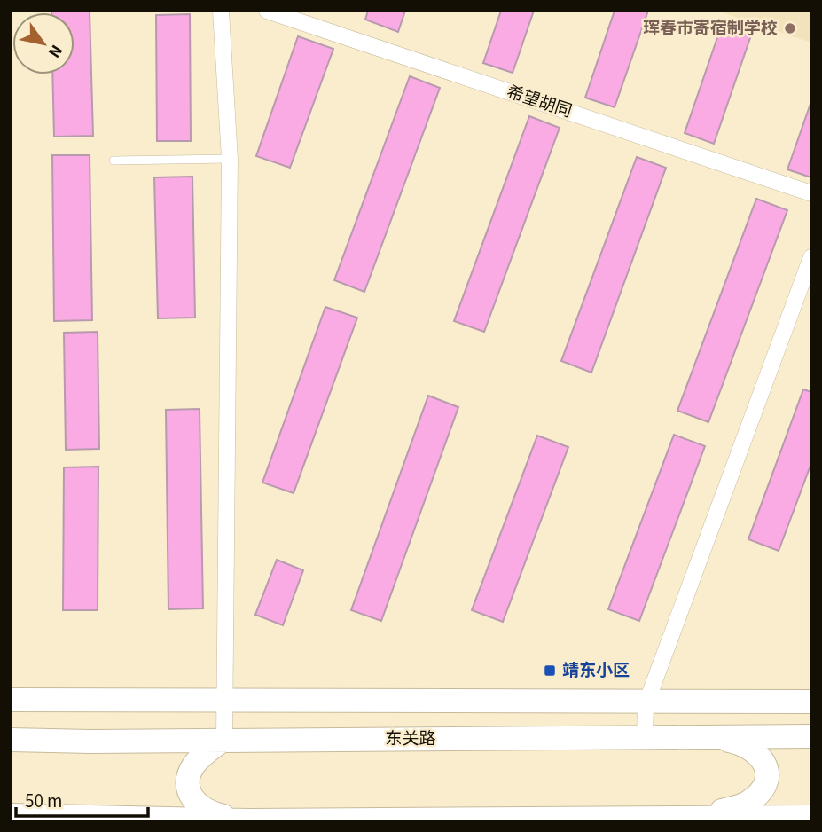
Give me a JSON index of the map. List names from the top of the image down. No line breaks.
{"streets":{"main road":["东关路"],"street":["希望胡同"]},"places":{"other":["珲春市寄宿制学校"],"transit":["靖东小区"]},"scale_bar":"50 m","north":"bottom right"}
